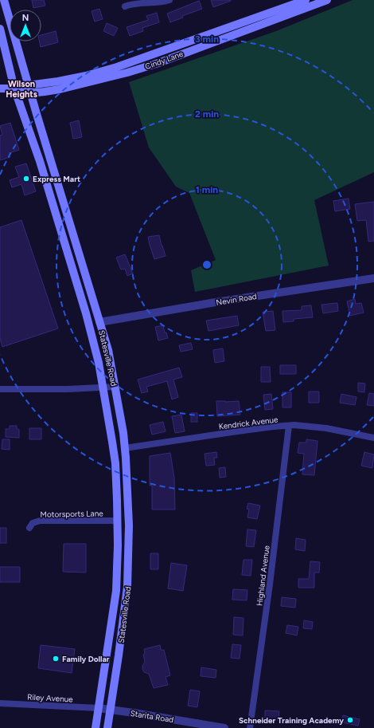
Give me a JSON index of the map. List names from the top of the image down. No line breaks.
{"streets":{"main road":["Cindy Lane","Statesville Road"],"street":["Nevin Road","Kendrick Avenue","Motorsports Lane","Highland Avenue","Riley Avenue","Starita Road"]},"crossings":[["Cindy Lane","Statesville Road"],["Nevin Road","Statesville Road"],["Statesville Road","Kendrick Avenue"],["Statesville Road","Motorsports Lane"],["Statesville Road","Riley Avenue"],["Statesville Road","Starita Road"],["Kendrick Avenue","Highland Avenue"],["Riley Avenue","Starita Road"]],"districts":["Wilson Heights"],"places":["Express Mart","Family Dollar","Schneider Training Academy"],"north":"top","rings":["3 min","2 min","1 min"]}
